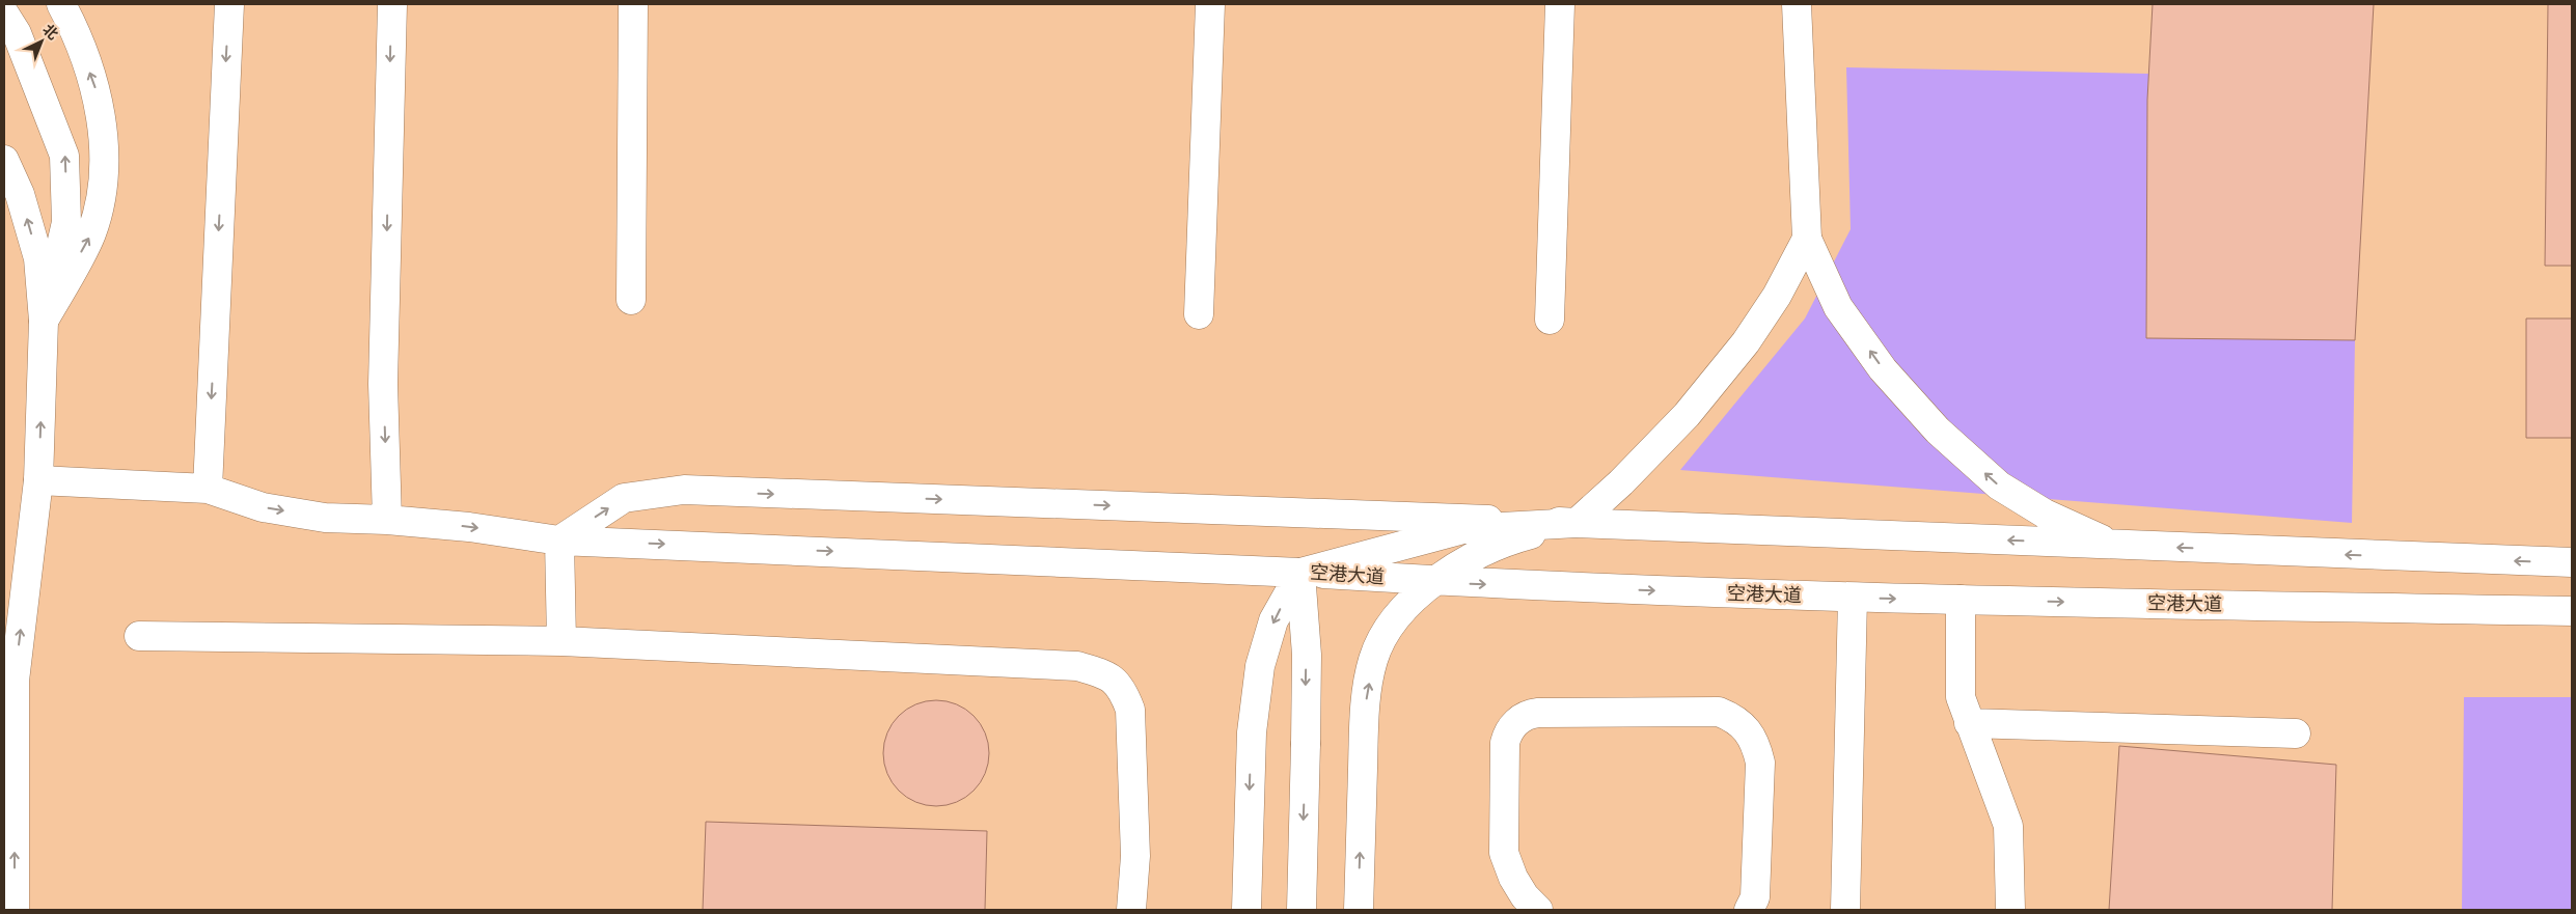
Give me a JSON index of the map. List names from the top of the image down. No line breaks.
{"streets":{"main road":["空港大道"]},"north":"top right"}
